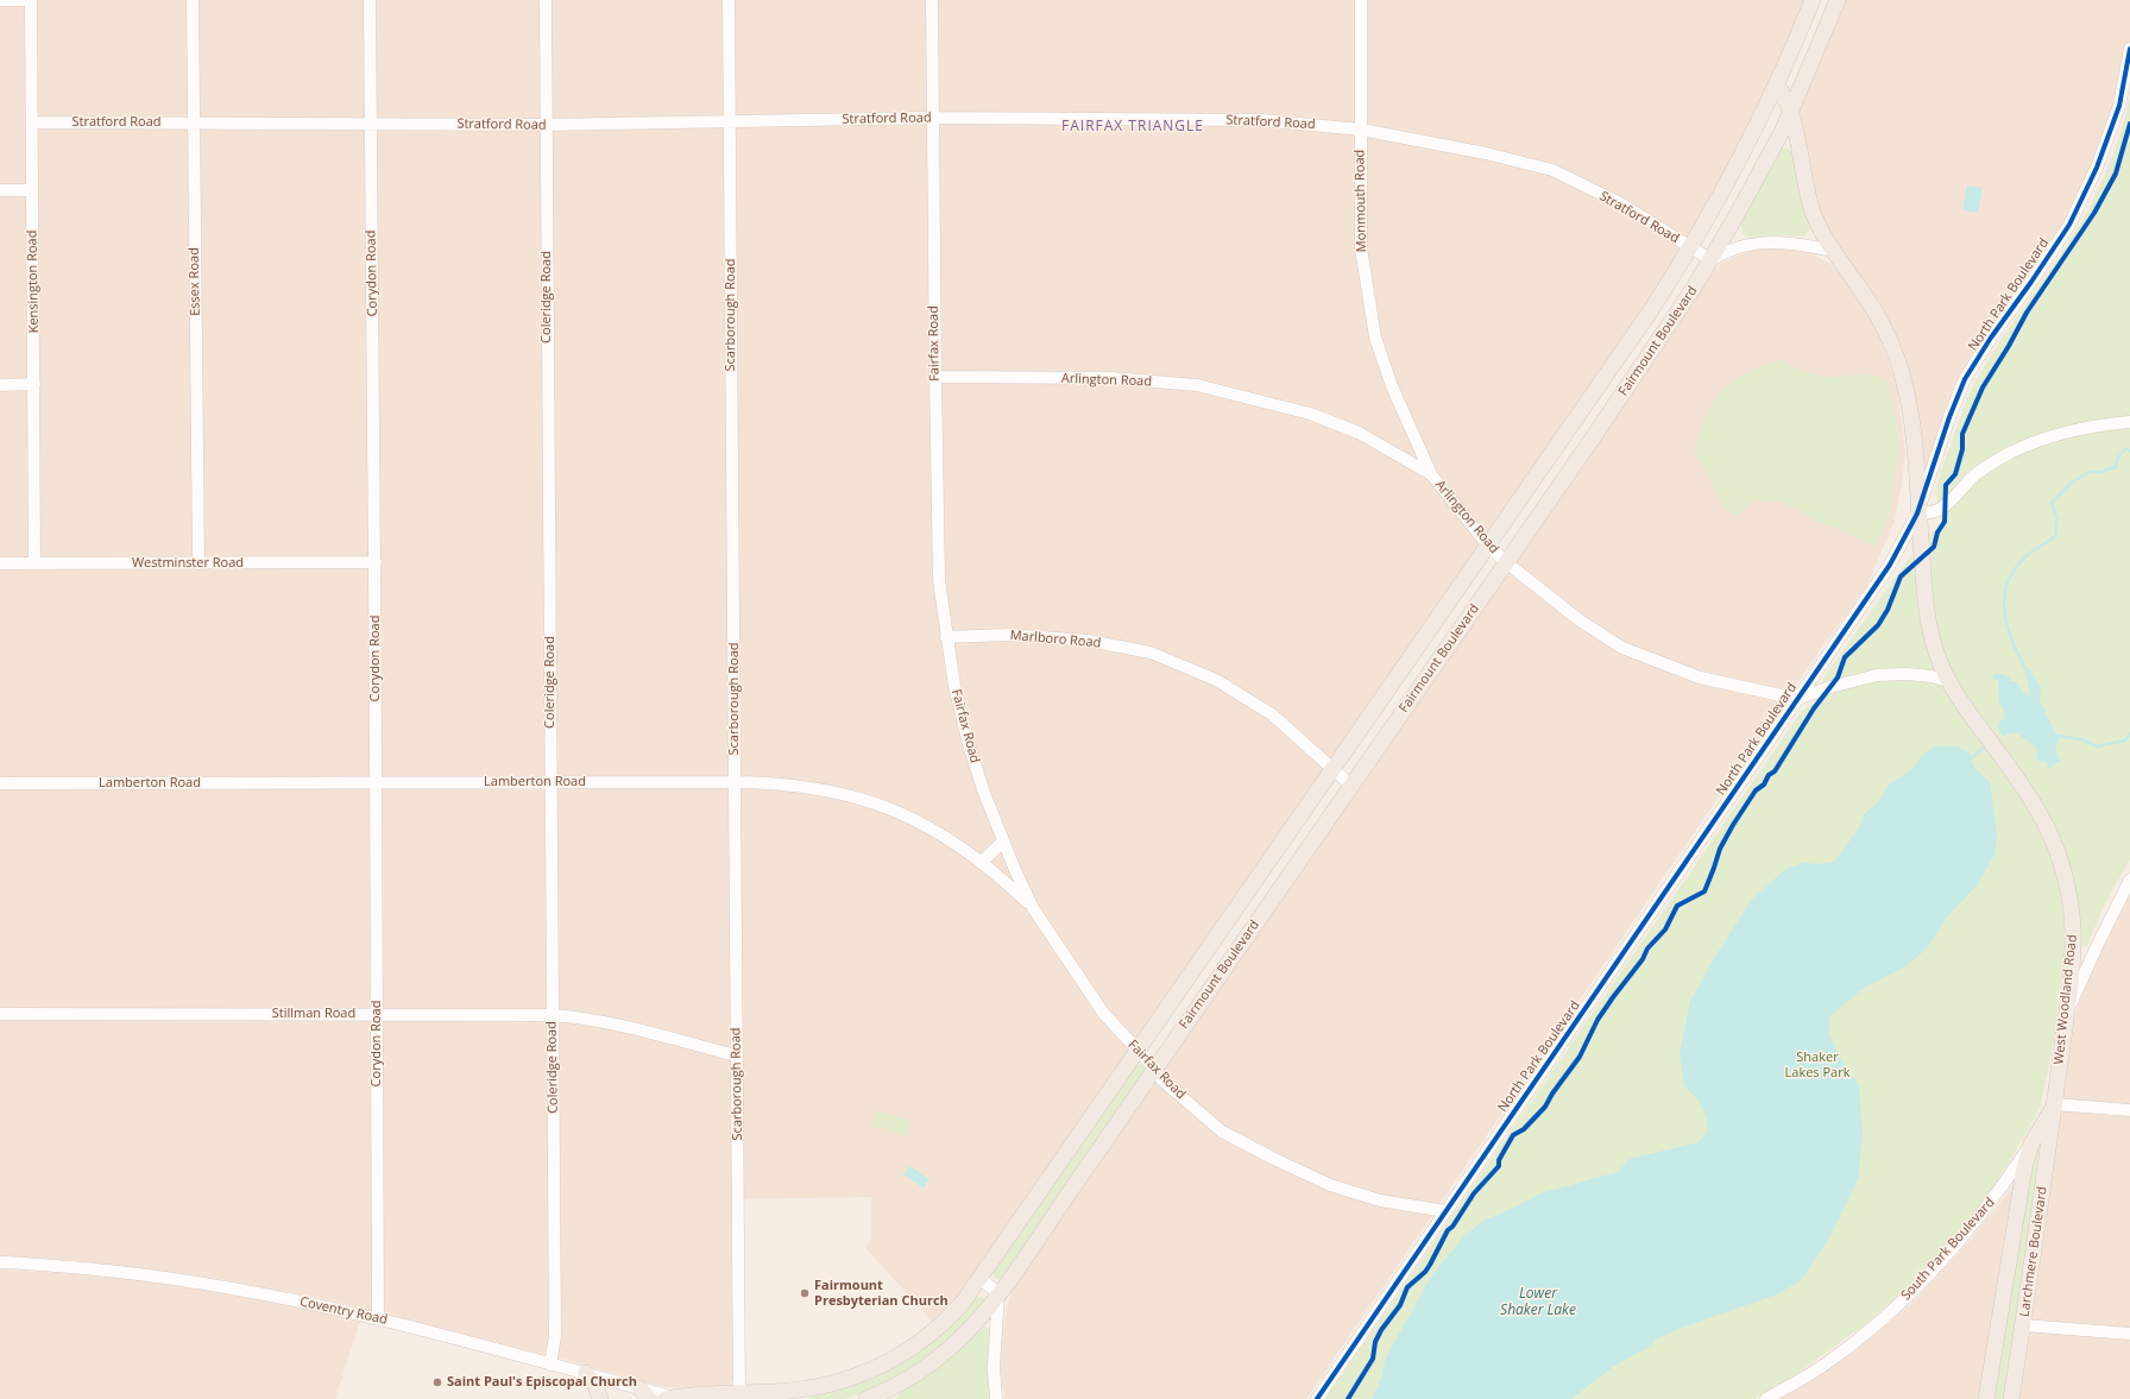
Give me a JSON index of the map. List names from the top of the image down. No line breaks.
{"streets":{"main road":["Fairmount Boulevard","West Woodland Road","South Park Boulevard","Larchmere Boulevard"],"street":["Stratford Road","Monmouth Road","Corydon Road","Kensington Road","Essex Road","North Park Boulevard","Coleridge Road","Scarborough Road","Fairfax Road","Arlington Road","Westminster Road","Marlboro Road","Lamberton Road","Stillman Road","Coventry Road"]},"crossings":[["Stratford Road","Monmouth Road"],["Stratford Road","Corydon Road"],["Stratford Road","Kensington Road"],["Stratford Road","Essex Road"],["Stratford Road","Coleridge Road"],["Stratford Road","Scarborough Road"],["Stratford Road","Fairmount Boulevard"],["Stratford Road","Fairfax Road"],["Monmouth Road","Arlington Road"],["Corydon Road","Westminster Road"],["Corydon Road","Lamberton Road"],["Corydon Road","Stillman Road"],["Corydon Road","Coventry Road"],["Kensington Road","Westminster Road"],["Essex Road","Westminster Road"],["North Park Boulevard","Fairfax Road"],["North Park Boulevard","Arlington Road"],["North Park Boulevard","West Woodland Road"],["Coleridge Road","Lamberton Road"],["Coleridge Road","Stillman Road"],["Coleridge Road","Coventry Road"],["Scarborough Road","Fairmount Boulevard"],["Scarborough Road","Lamberton Road"],["Scarborough Road","Stillman Road"],["Fairmount Boulevard","Fairfax Road"],["Fairmount Boulevard","Arlington Road"],["Fairmount Boulevard","Marlboro Road"],["Fairmount Boulevard","West Woodland Road"],["Fairmount Boulevard","Coventry Road"],["Fairfax Road","Arlington Road"],["Fairfax Road","Marlboro Road"],["Fairfax Road","Lamberton Road"],["West Woodland Road","South Park Boulevard"],["West Woodland Road","Larchmere Boulevard"],["South Park Boulevard","Larchmere Boulevard"]],"districts":["FAIRFAX TRIANGLE"],"water":["Lower Shaker Lake"],"parks":["Shaker Lakes Park"],"places":["Fairmount Presbyterian Church","Saint Paul's Episcopal Church"]}
